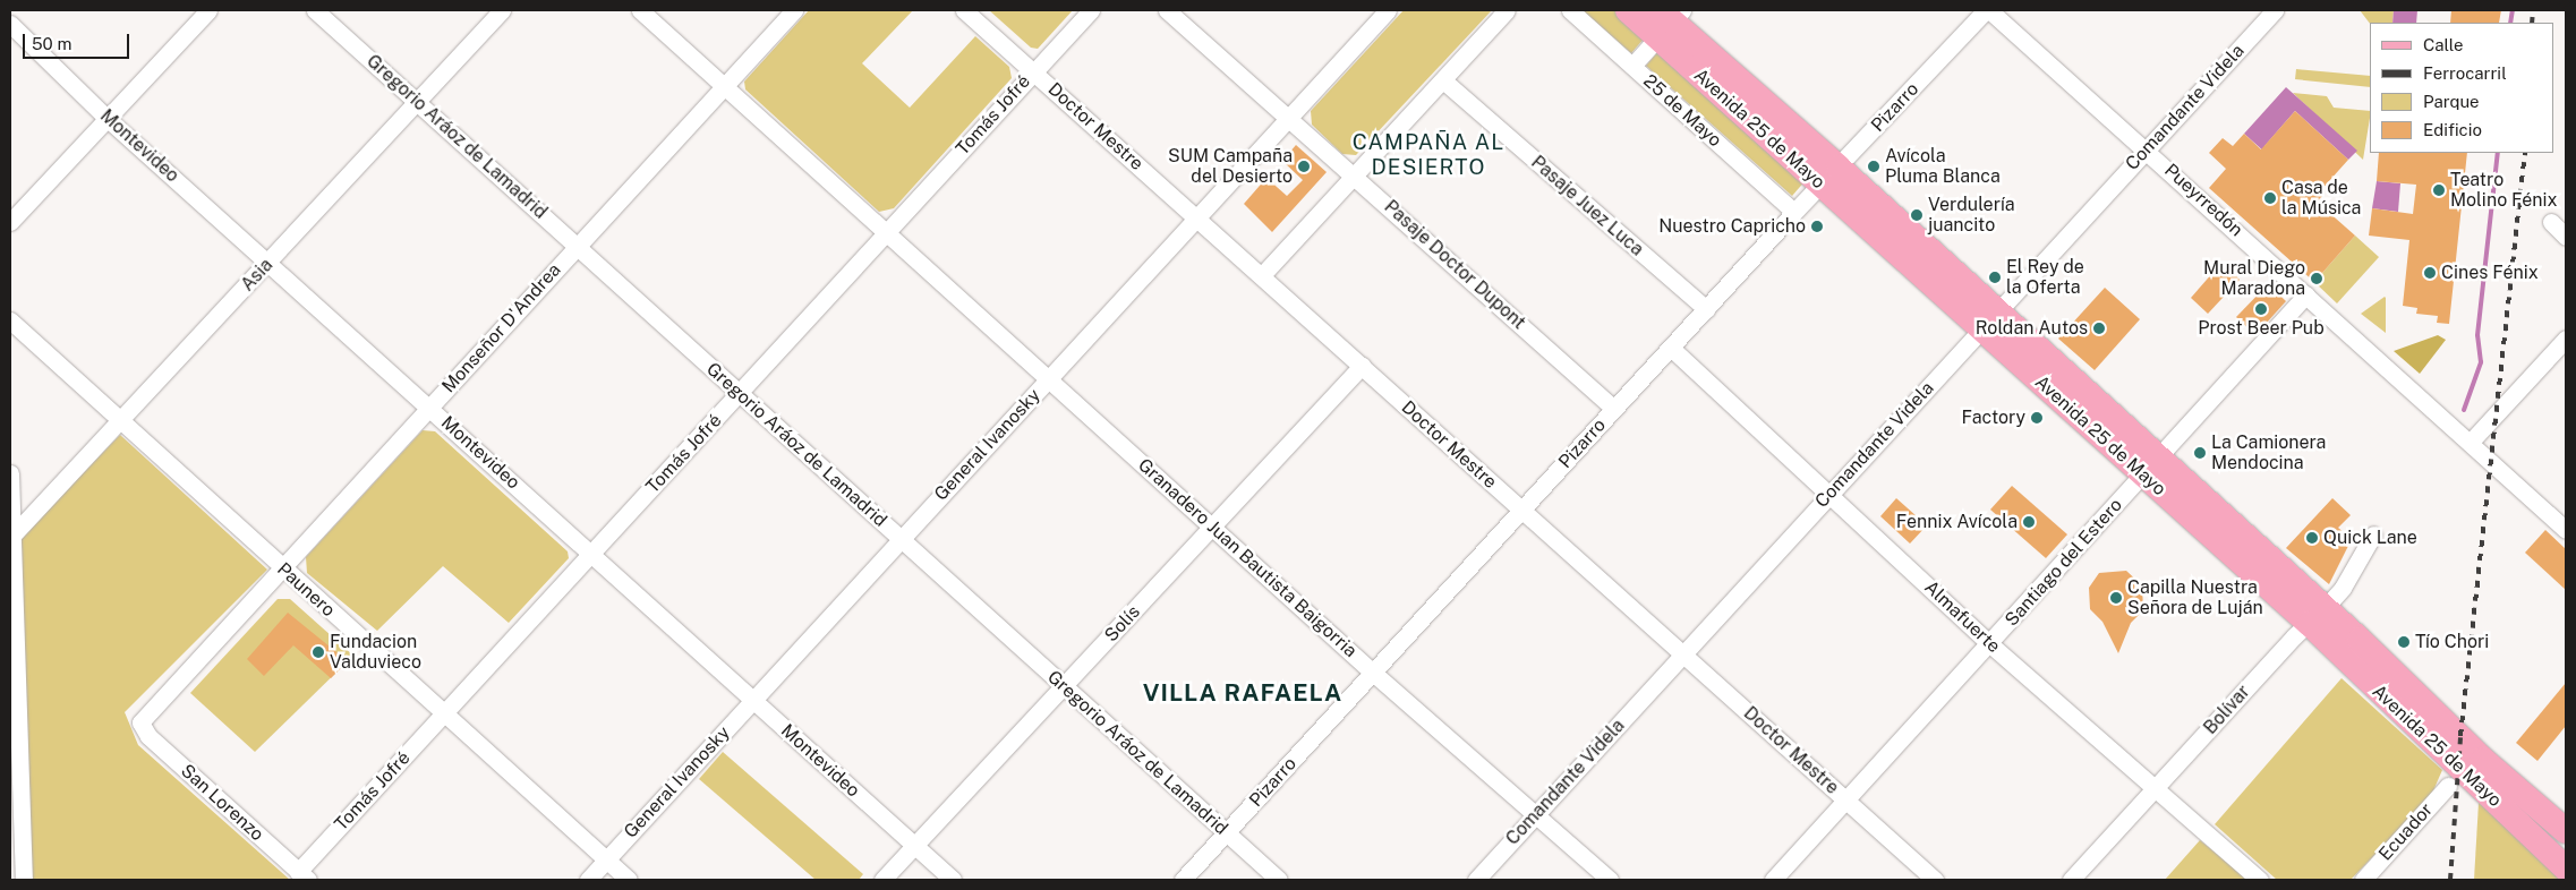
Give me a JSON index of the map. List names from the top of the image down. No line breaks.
{"streets":{"main road":["Avenida 25 de Mayo"],"street":["Pizarro","Comandante Videla","25 de Mayo","Tomás Jofré","Doctor Mestre","Gregorio Aráoz de Lamadrid","Montevideo","Pueyrredón","Pasaje Juez Luca","Pasaje Doctor Dupont","Asia","Monseñor D'Andrea","General Ivanosky","Granadero Juan Bautista Baigorria","Santiago del Estero","Paunero","Almafuerte","Solís","Bolívar","San Lorenzo","Ecuador"]},"crossings":[["Pizarro","25 de Mayo"],["Pizarro","Doctor Mestre"],["Pizarro","Avenida 25 de Mayo"],["Pizarro","Gregorio Aráoz de Lamadrid"],["Pizarro","Pueyrredón"],["Pizarro","Pasaje Juez Luca"],["Pizarro","Pasaje Doctor Dupont"],["Pizarro","Granadero Juan Bautista Baigorria"],["Pizarro","Almafuerte"],["Comandante Videla","Doctor Mestre"],["Comandante Videla","Avenida 25 de Mayo"],["Comandante Videla","Pueyrredón"],["Comandante Videla","Granadero Juan Bautista Baigorria"],["Comandante Videla","Almafuerte"],["Tomás Jofré","Doctor Mestre"],["Tomás Jofré","Gregorio Aráoz de Lamadrid"],["Tomás Jofré","Montevideo"],["Tomás Jofré","Granadero Juan Bautista Baigorria"],["Tomás Jofré","Paunero"],["Tomás Jofré","San Lorenzo"],["Doctor Mestre","General Ivanosky"],["Doctor Mestre","Santiago del Estero"],["Doctor Mestre","Solís"],["Avenida 25 de Mayo","Santiago del Estero"],["Avenida 25 de Mayo","Bolívar"],["Gregorio Aráoz de Lamadrid","Asia"],["Gregorio Aráoz de Lamadrid","Monseñor D'Andrea"],["Gregorio Aráoz de Lamadrid","General Ivanosky"],["Gregorio Aráoz de Lamadrid","Solís"],["Montevideo","Asia"],["Montevideo","Monseñor D'Andrea"],["Montevideo","General Ivanosky"],["Montevideo","Solís"],["Pueyrredón","Santiago del Estero"],["Pasaje Doctor Dupont","General Ivanosky"],["Asia","Paunero"],["Monseñor D'Andrea","Granadero Juan Bautista Baigorria"],["Monseñor D'Andrea","Paunero"],["Monseñor D'Andrea","San Lorenzo"],["General Ivanosky","Granadero Juan Bautista Baigorria"],["General Ivanosky","Paunero"],["Granadero Juan Bautista Baigorria","Solís"],["Santiago del Estero","Almafuerte"],["Almafuerte","Bolívar"]],"districts":["CAMPAÑA AL DESIERTO","VILLA RAFAELA"],"places":["SUM Campaña del Desierto","Avícola Pluma Blanca","Teatro Molino Fénix","Casa de la Música","Verdulería juancito","Nuestro Capricho","Cines Fénix","El Rey de la Oferta","Mural Diego Maradona","Prost Beer Pub","Roldan Autos","Factory","La Camionera Mendocina","Fennix Avícola","Quick Lane","Capilla Nuestra Señora de Luján","Tío Chori","Fundacion Valduvieco"],"legend":["Calle","Ferrocarril","Parque","Edificio"],"scale_bar":"50 m"}
